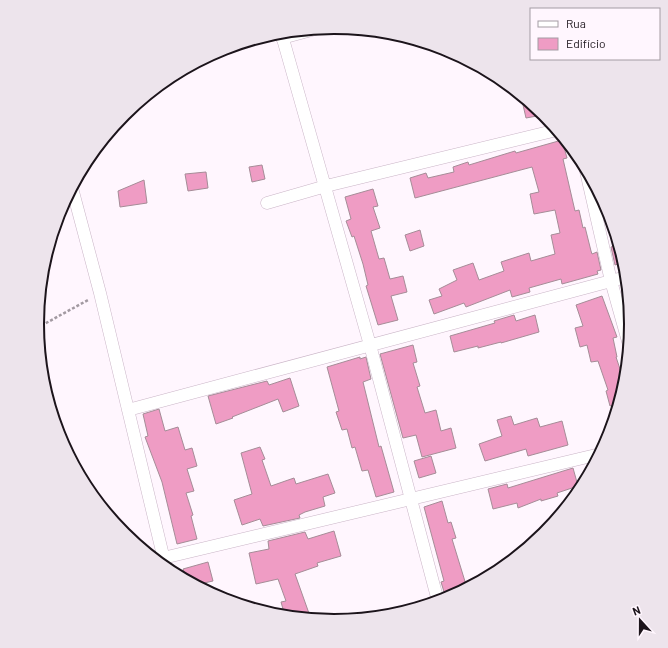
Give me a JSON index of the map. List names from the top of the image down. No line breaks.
{"legend":["Rua","Edifício"],"north":"top"}
